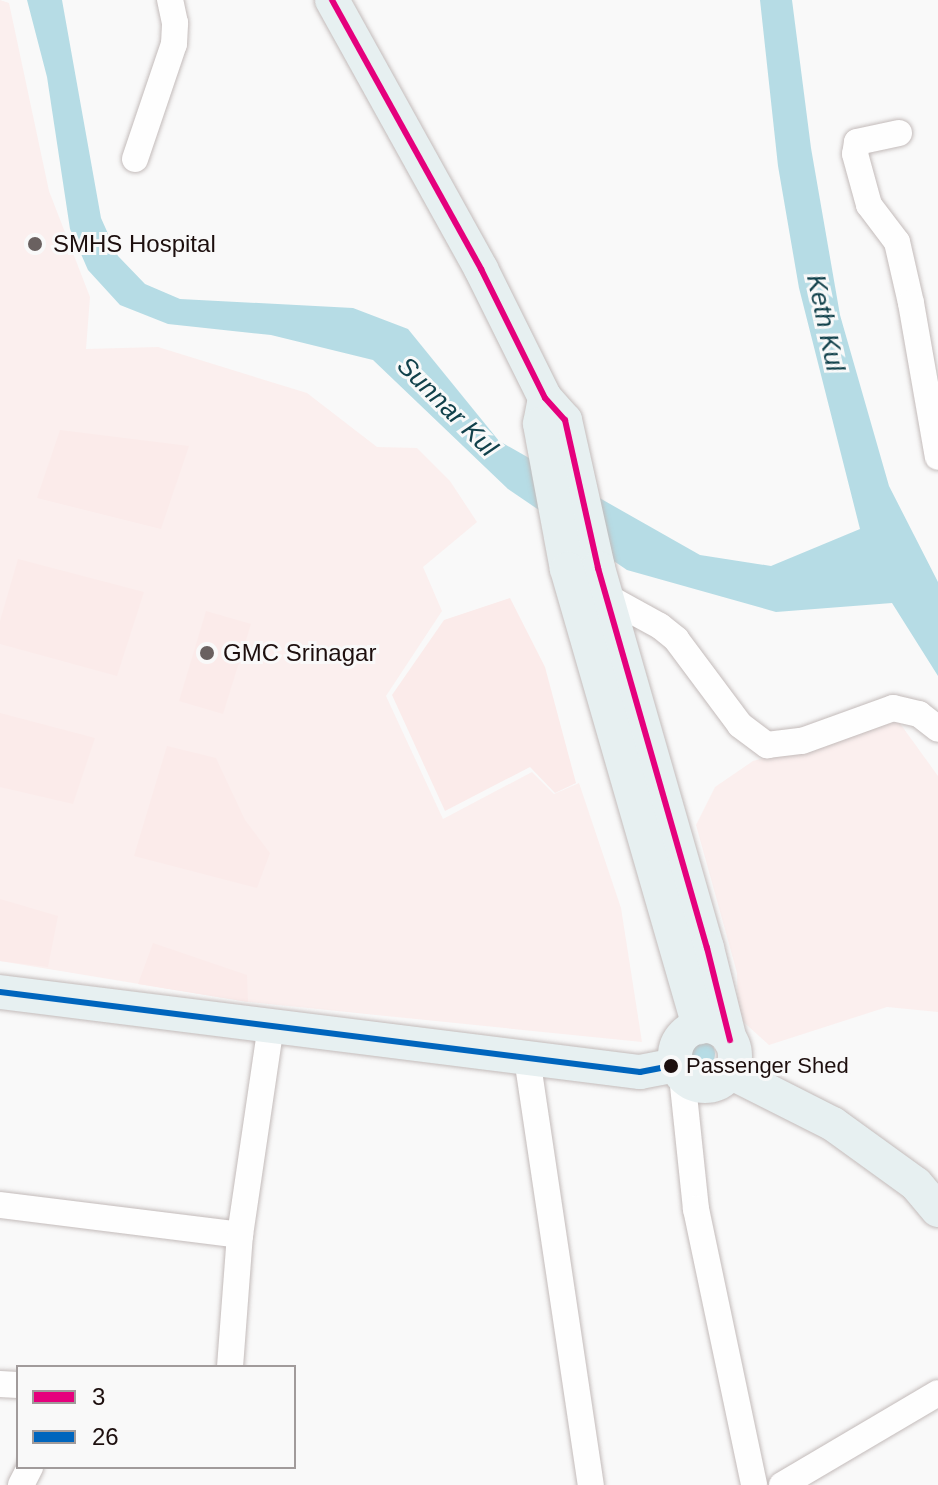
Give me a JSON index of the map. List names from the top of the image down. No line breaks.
{"water":["Keth Kul","Sunnar Kul"],"places":["SMHS Hospital","GMC Srinagar","Passenger Shed"],"lines":["transit line 3","transit line 26"],"legend":["3","26"]}
